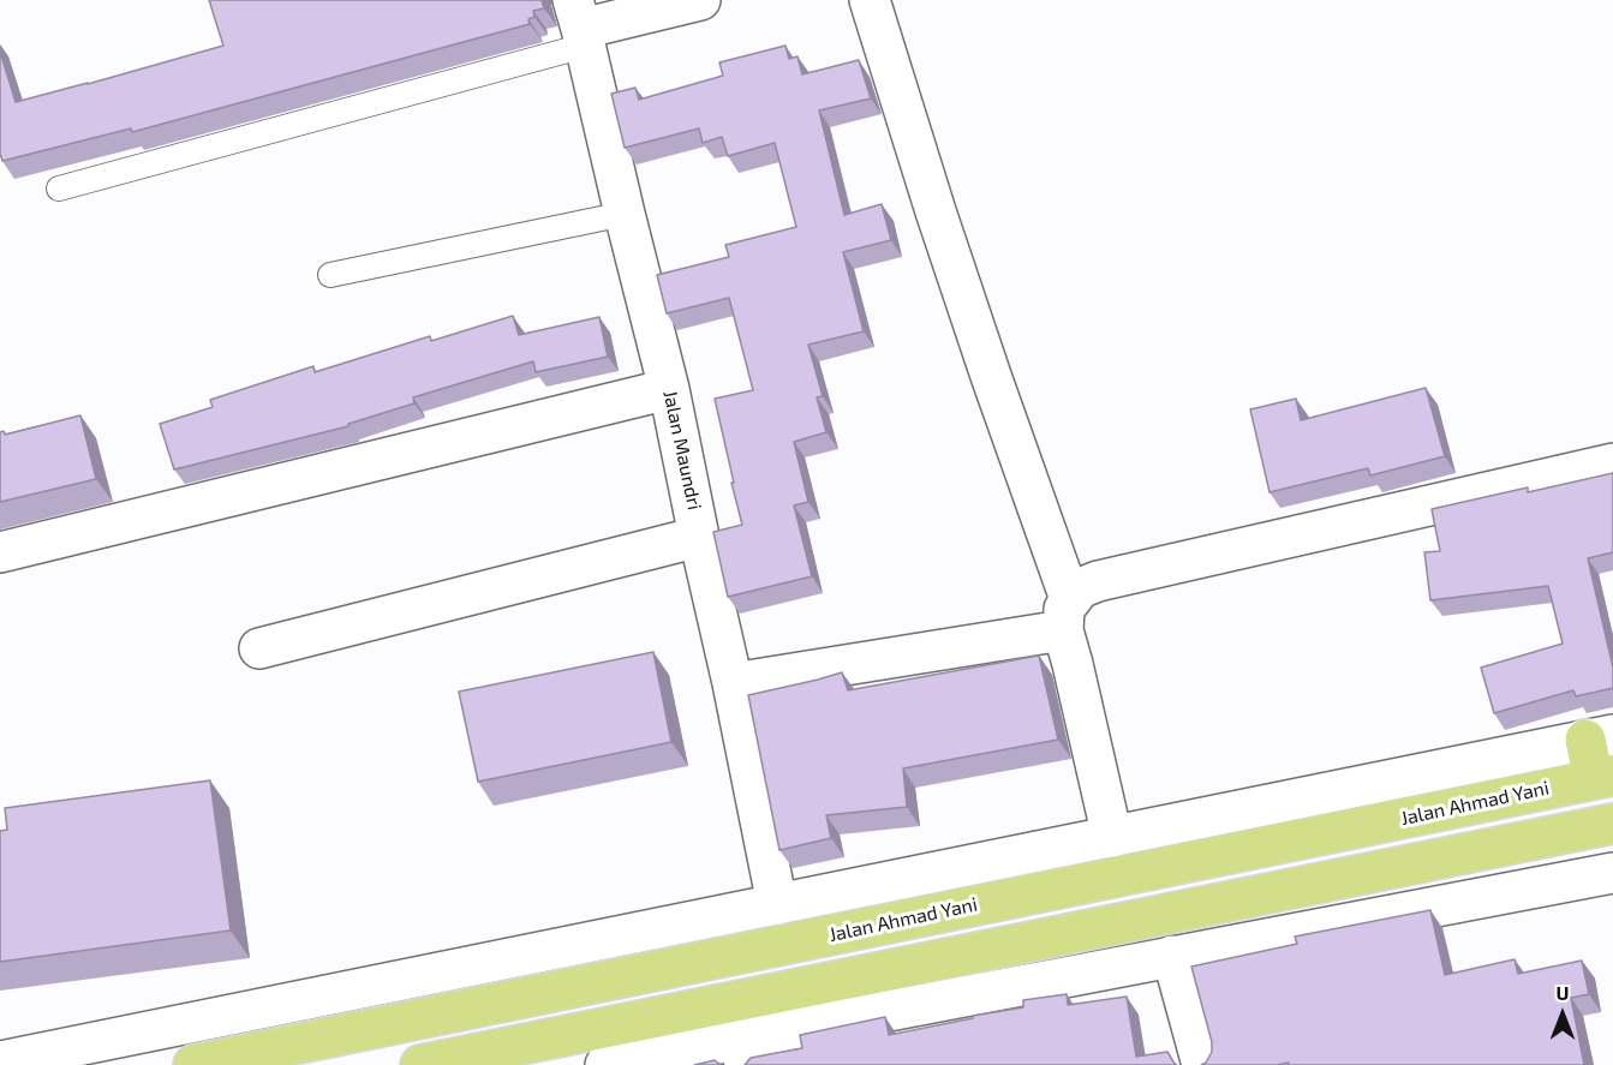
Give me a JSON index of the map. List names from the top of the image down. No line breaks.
{"streets":{"highway":["Jalan Ahmad Yani"],"street":["Jalan Maundri"]},"north":"top"}
